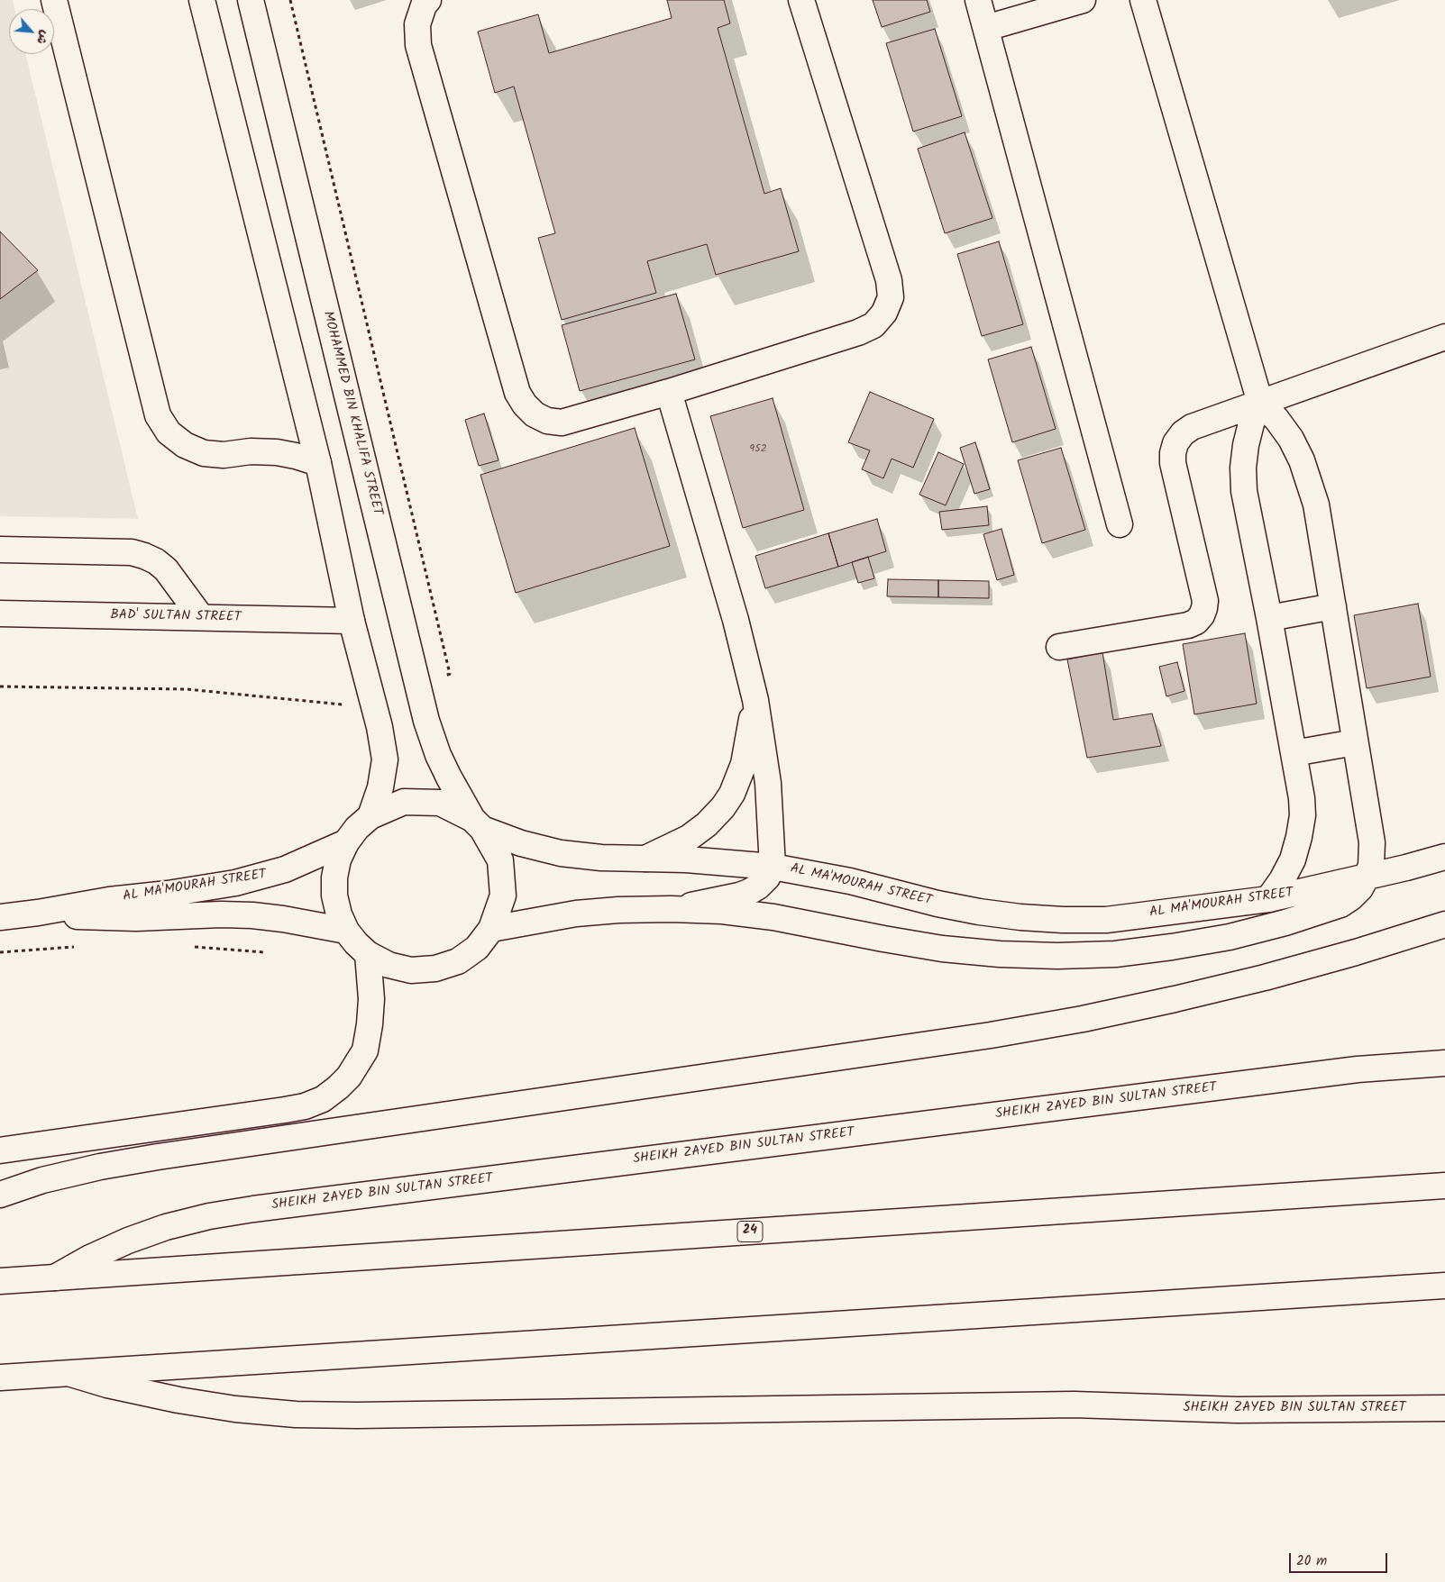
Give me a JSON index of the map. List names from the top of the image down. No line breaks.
{"streets":{"main road":["MOHAMMED BIN KHALIFA STREET","BAD' SULTAN STREET","AL MA'MOURAH STREET","SHEIKH ZAYED BIN SULTAN STREET","24"]},"crossings":[["MOHAMMED BIN KHALIFA STREET","AL MA'MOURAH STREET"]],"house_numbers":["952"],"scale_bar":"20 m","north":"bottom right"}
